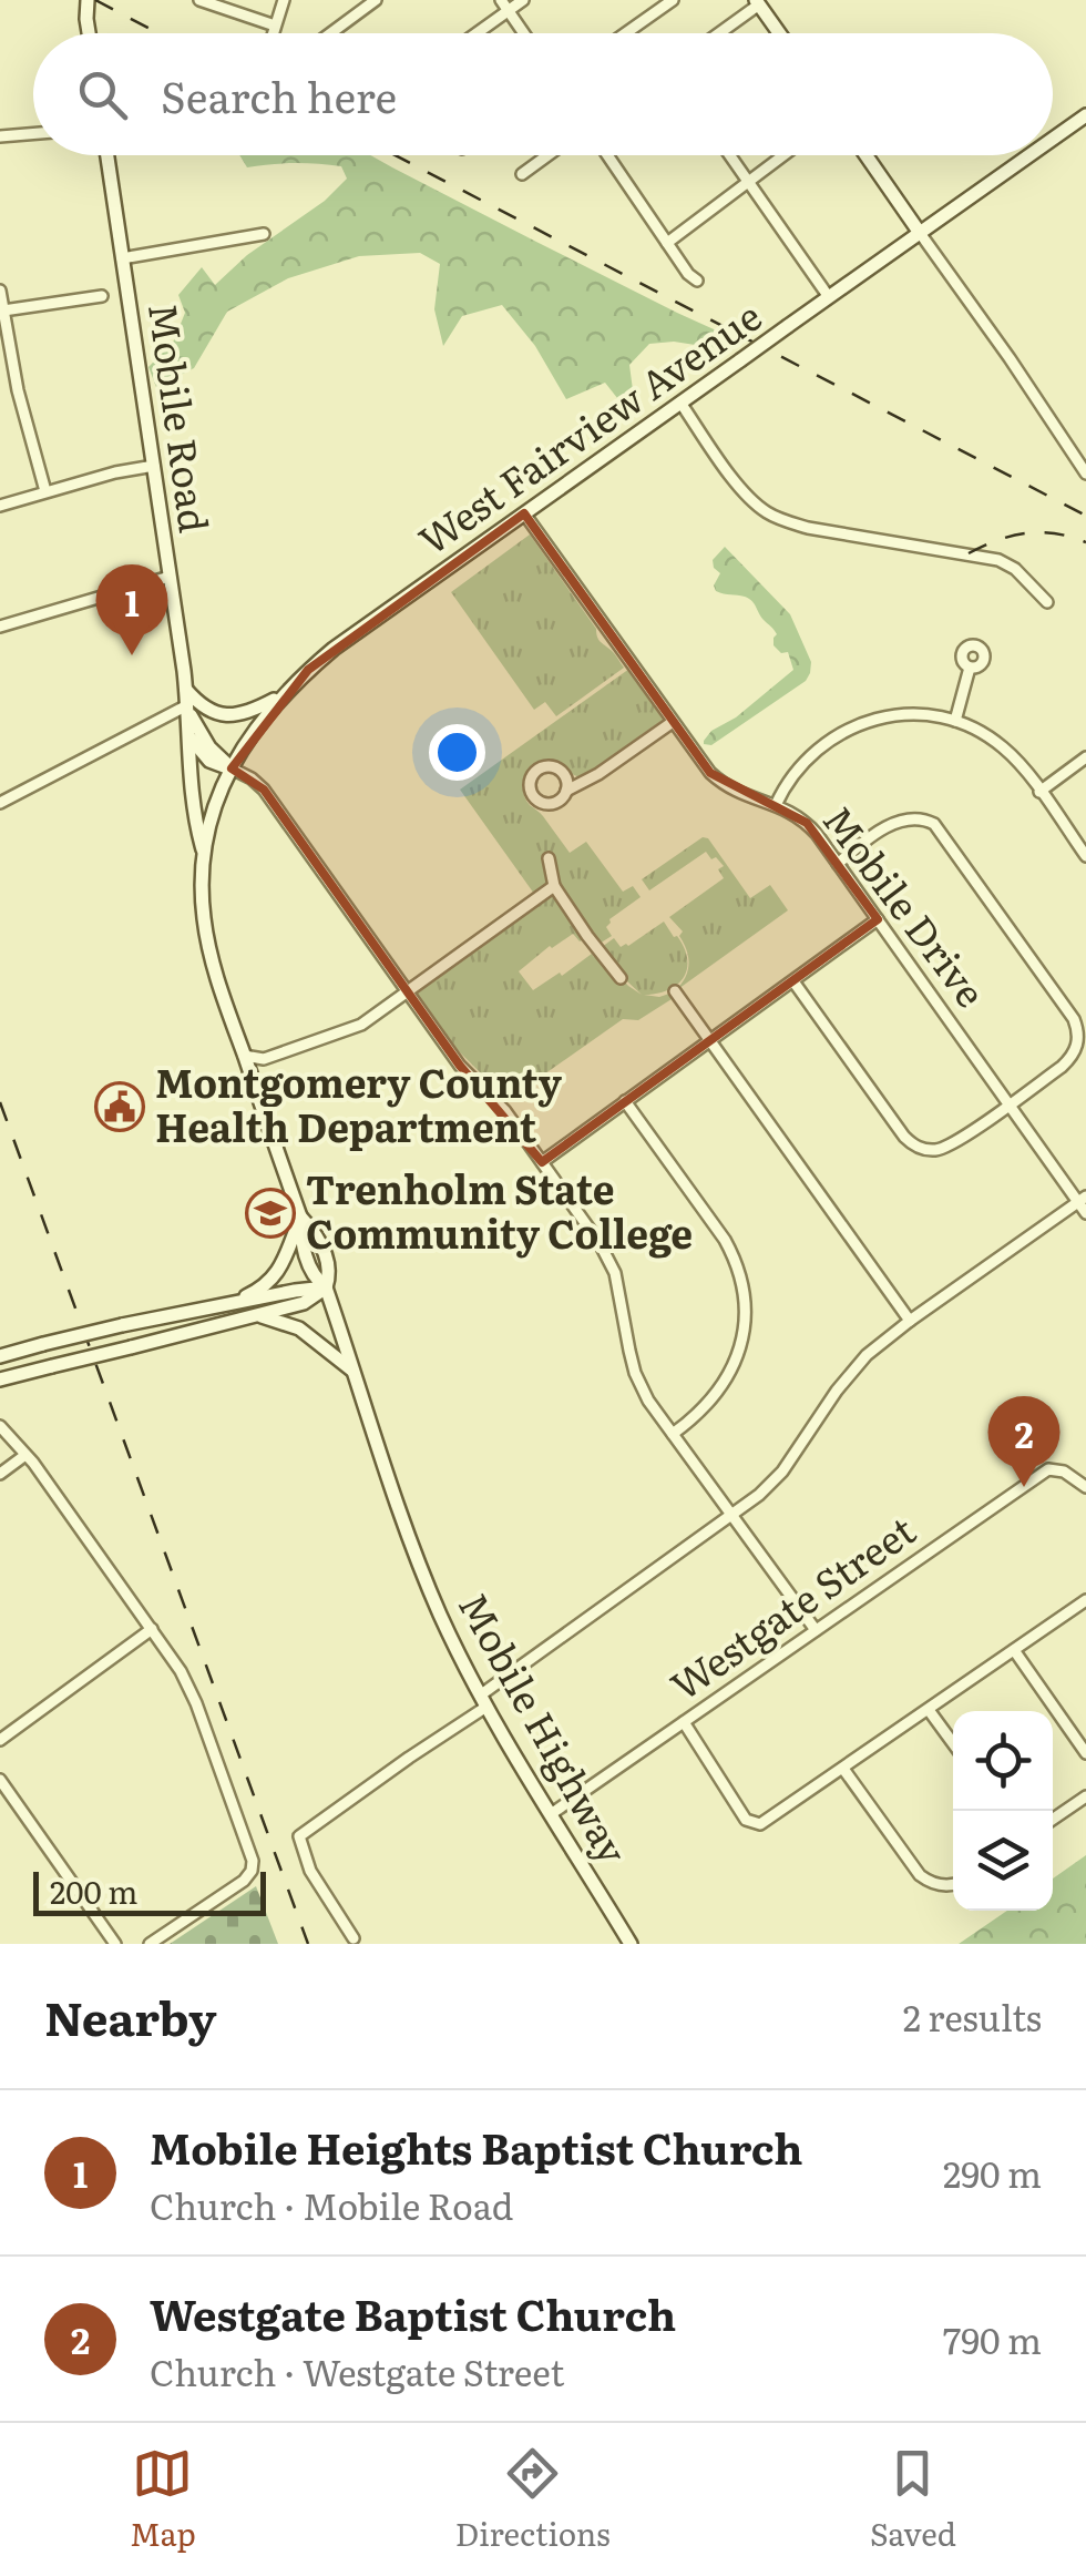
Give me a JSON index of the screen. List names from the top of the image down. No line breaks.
{"streets":{"main road":["Mobile Road","West Fairview Avenue","Mobile Highway"],"street":["Mobile Drive","Westgate Street"]},"crossings":[["Mobile Road","West Fairview Avenue"],["Mobile Road","Mobile Highway"],["West Fairview Avenue","Mobile Drive"],["West Fairview Avenue","Mobile Highway"],["Westgate Street","Mobile Highway"]],"places":{"public building":["Montgomery County Health Department"],"school or university":["Trenholm State Community College"]},"scale_bar":"200 m","page":{"search":"Search here","pins":["1","2"],"scale":"200 m","heading":["Nearby","2 results"],"list":[{"mark":"1","name":"Mobile Heights Baptist Church","note":"Church · Mobile Road","value":"290 m"},{"mark":"2","name":"Westgate Baptist Church","note":"Church · Westgate Street","value":"790 m"}],"nav":["Map","Directions","Saved"]}}
